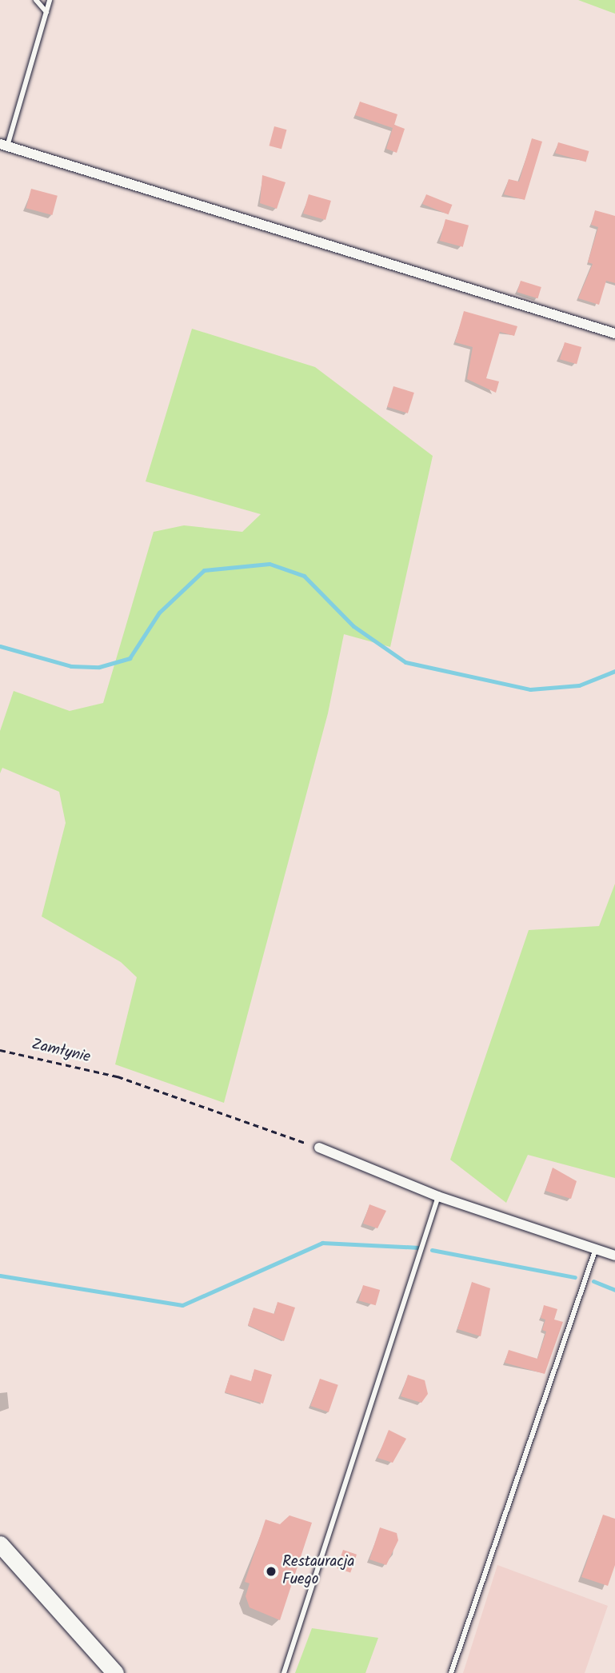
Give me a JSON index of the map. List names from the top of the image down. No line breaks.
{"streets":{"path":["Zamłynie"]},"places":["Restauracja Fuego"]}
